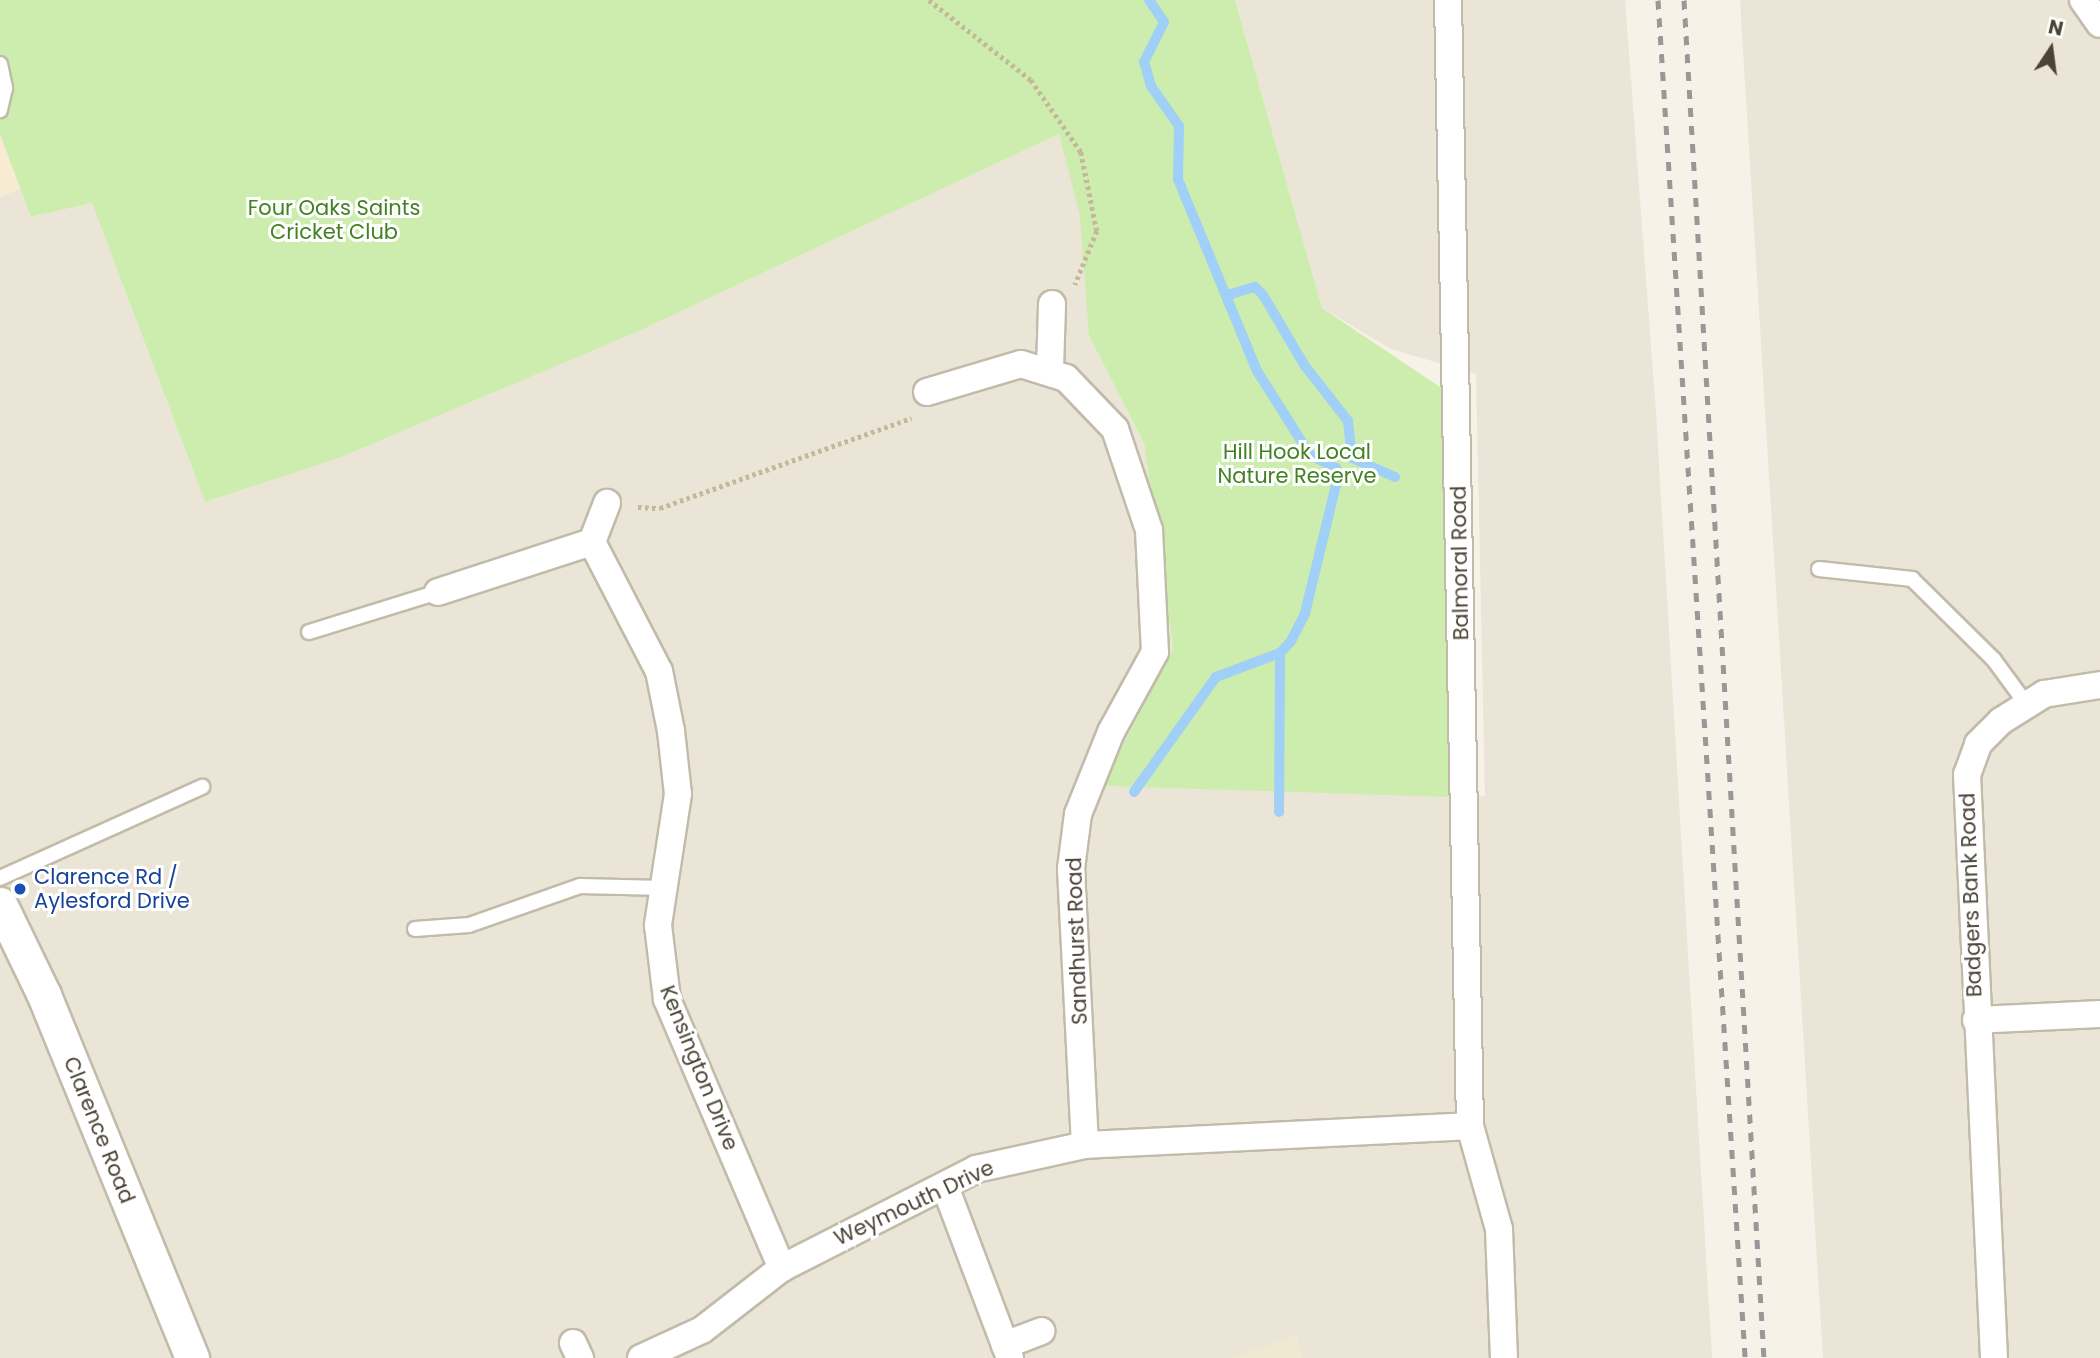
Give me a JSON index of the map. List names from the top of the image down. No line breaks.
{"streets":{"street":["Balmoral Road","Badgers Bank Road","Sandhurst Road","Kensington Drive","Clarence Road","Weymouth Drive"]},"crossings":[["Balmoral Road","Weymouth Drive"],["Sandhurst Road","Weymouth Drive"],["Kensington Drive","Weymouth Drive"]],"parks":["Four Oaks Saints Cricket Club","Hill Hook Local Nature Reserve"],"places":["Clarence Rd / Aylesford Drive"],"north":"top"}
